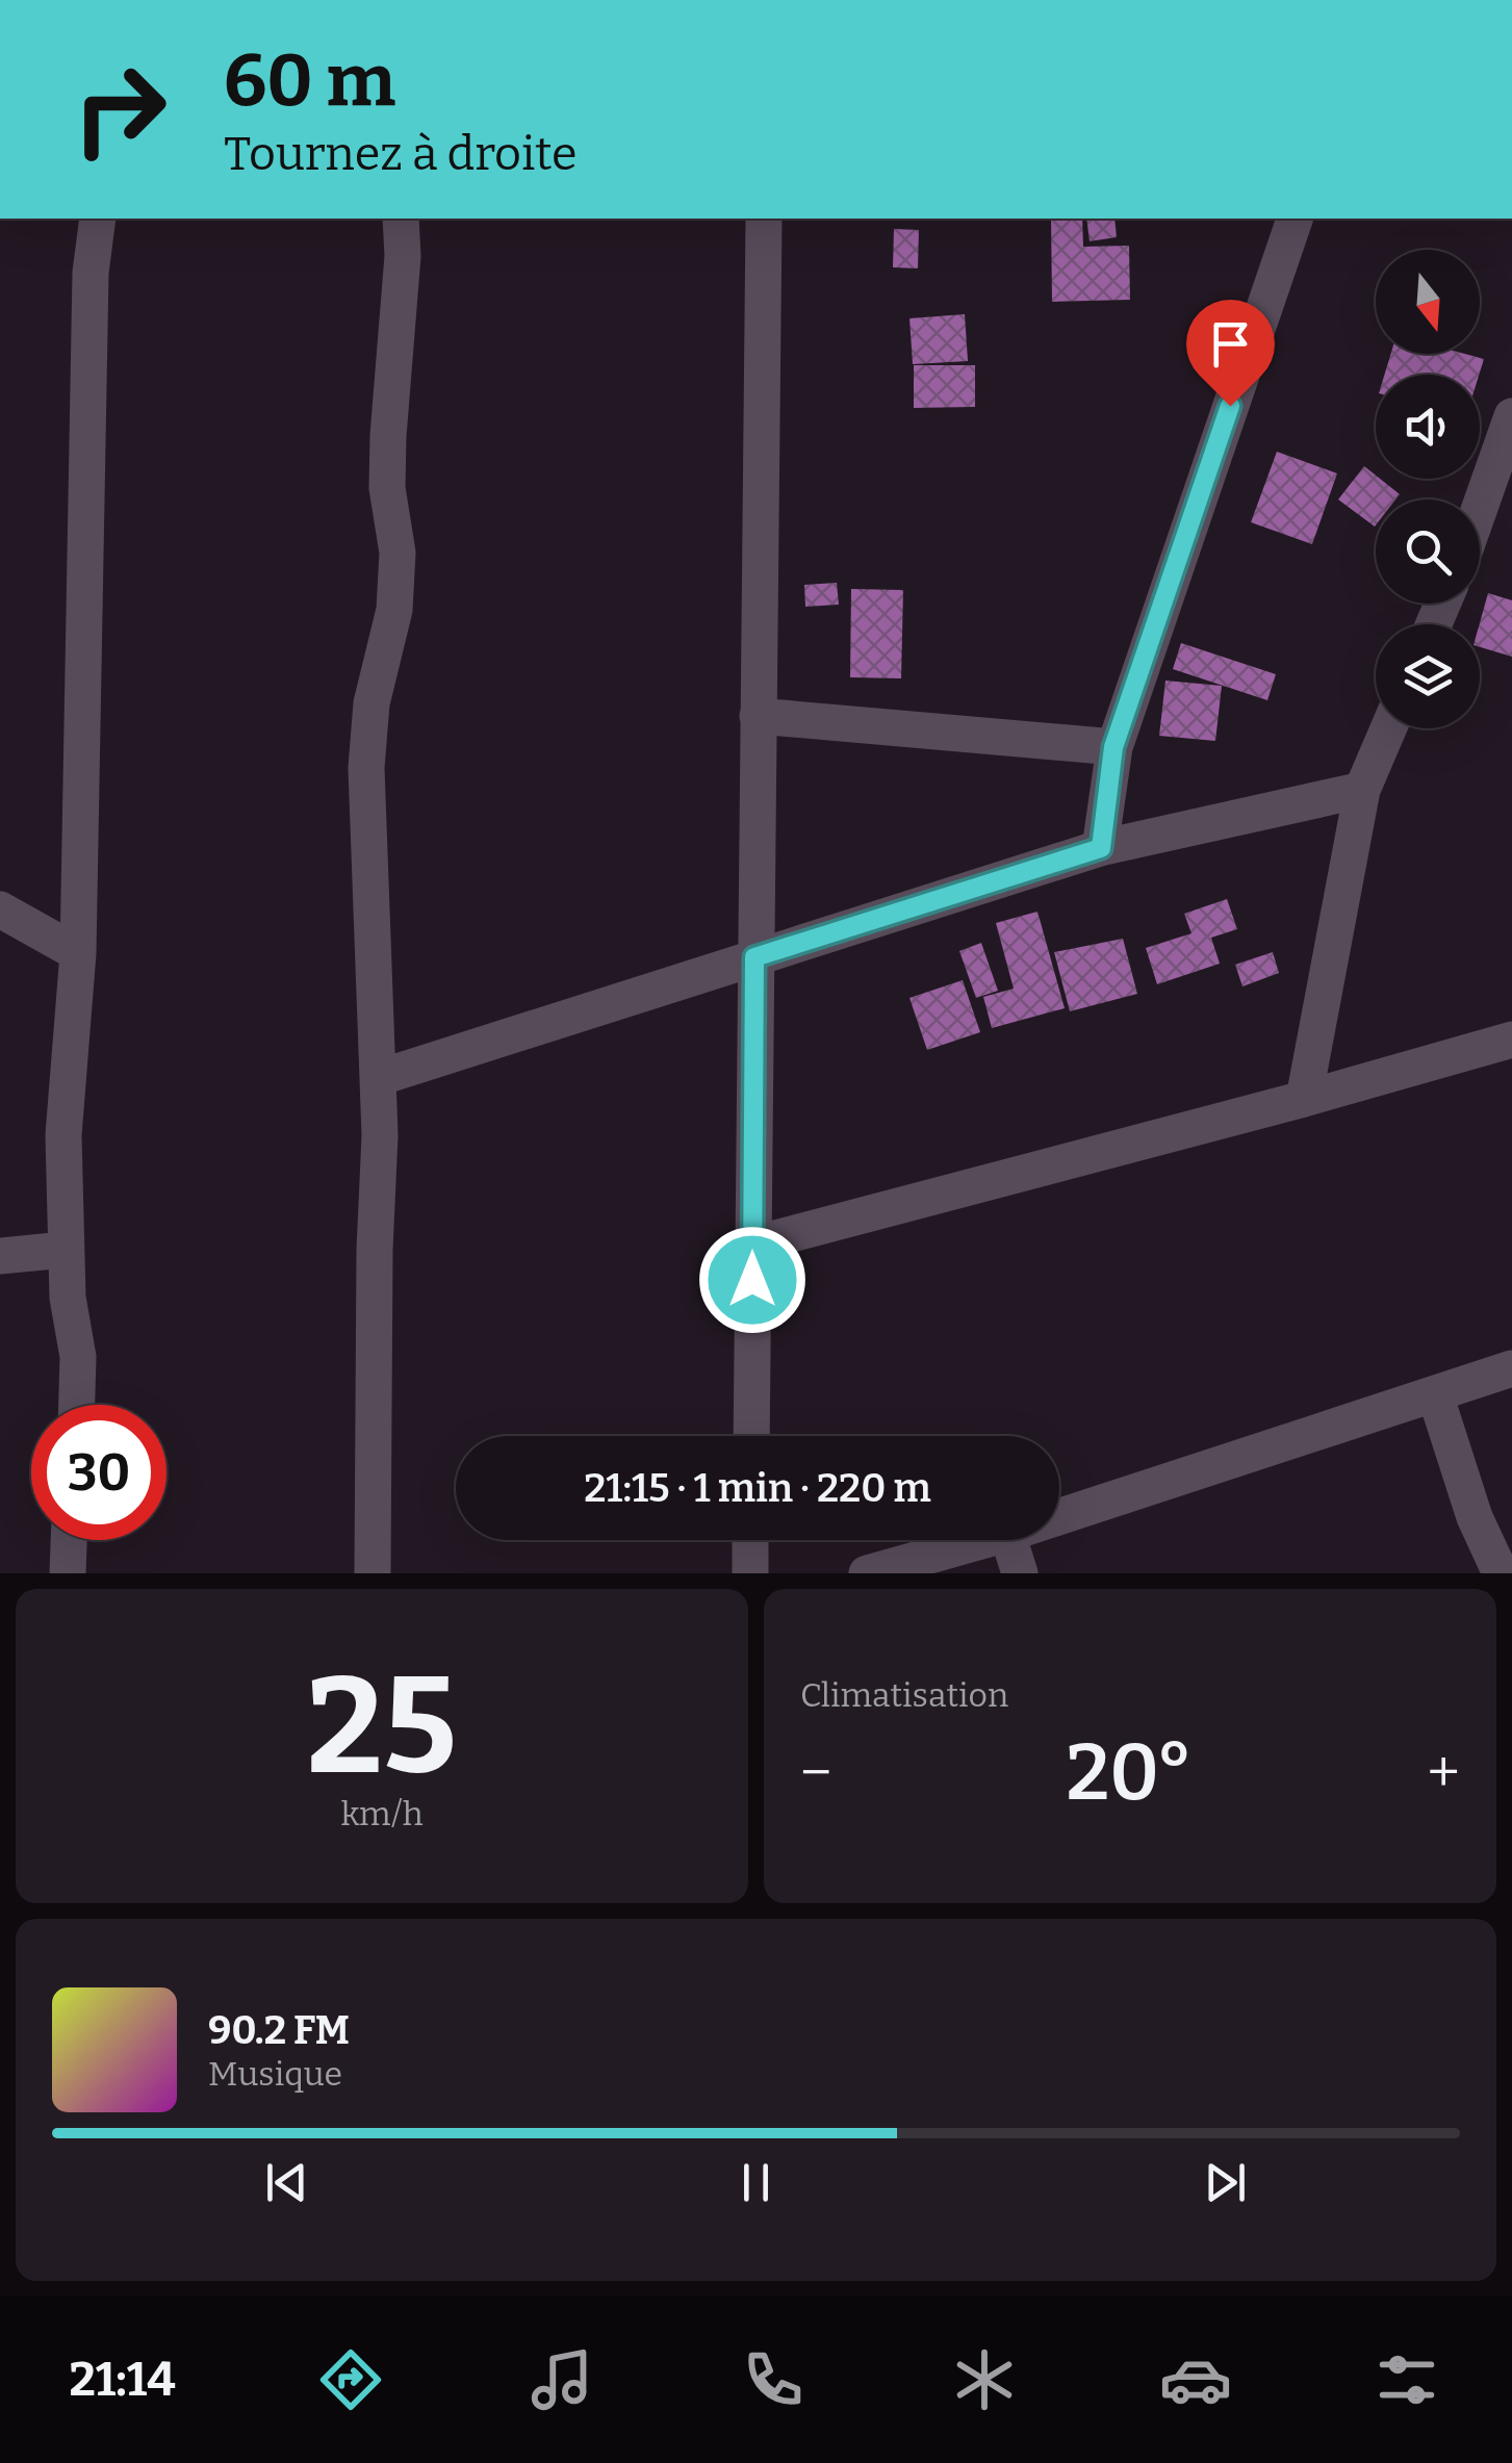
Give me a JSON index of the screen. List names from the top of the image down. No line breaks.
{"north":"bottom","page":{"turn":["60 m","Tournez à droite"],"limit":"30","trip":"21:15 · 1 min · 220 m","tile":[["25","km/h"],"Climatisation"],"heat":["−","20°","+"],"song":["90.2 FM","Musique"],"tabs":"21:14"}}
